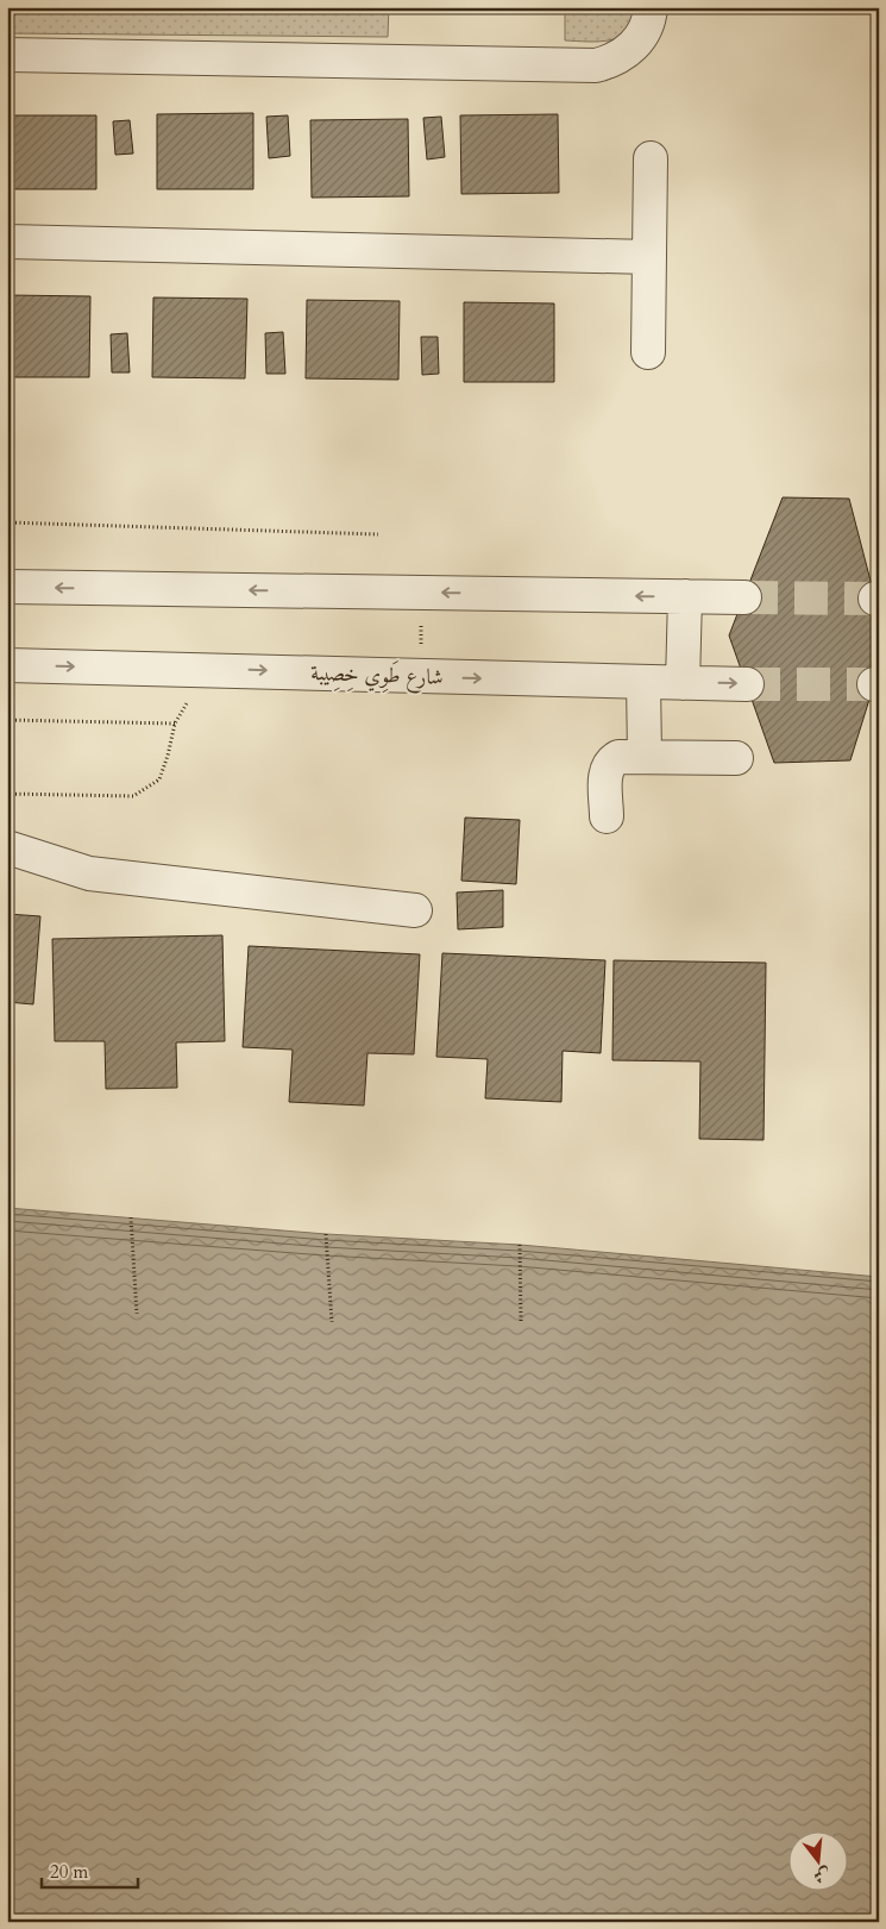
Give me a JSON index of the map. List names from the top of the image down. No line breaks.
{"streets":{"street":["شارع طَوِي خِصِيبة"]},"scale_bar":"20 m","north":"bottom"}
